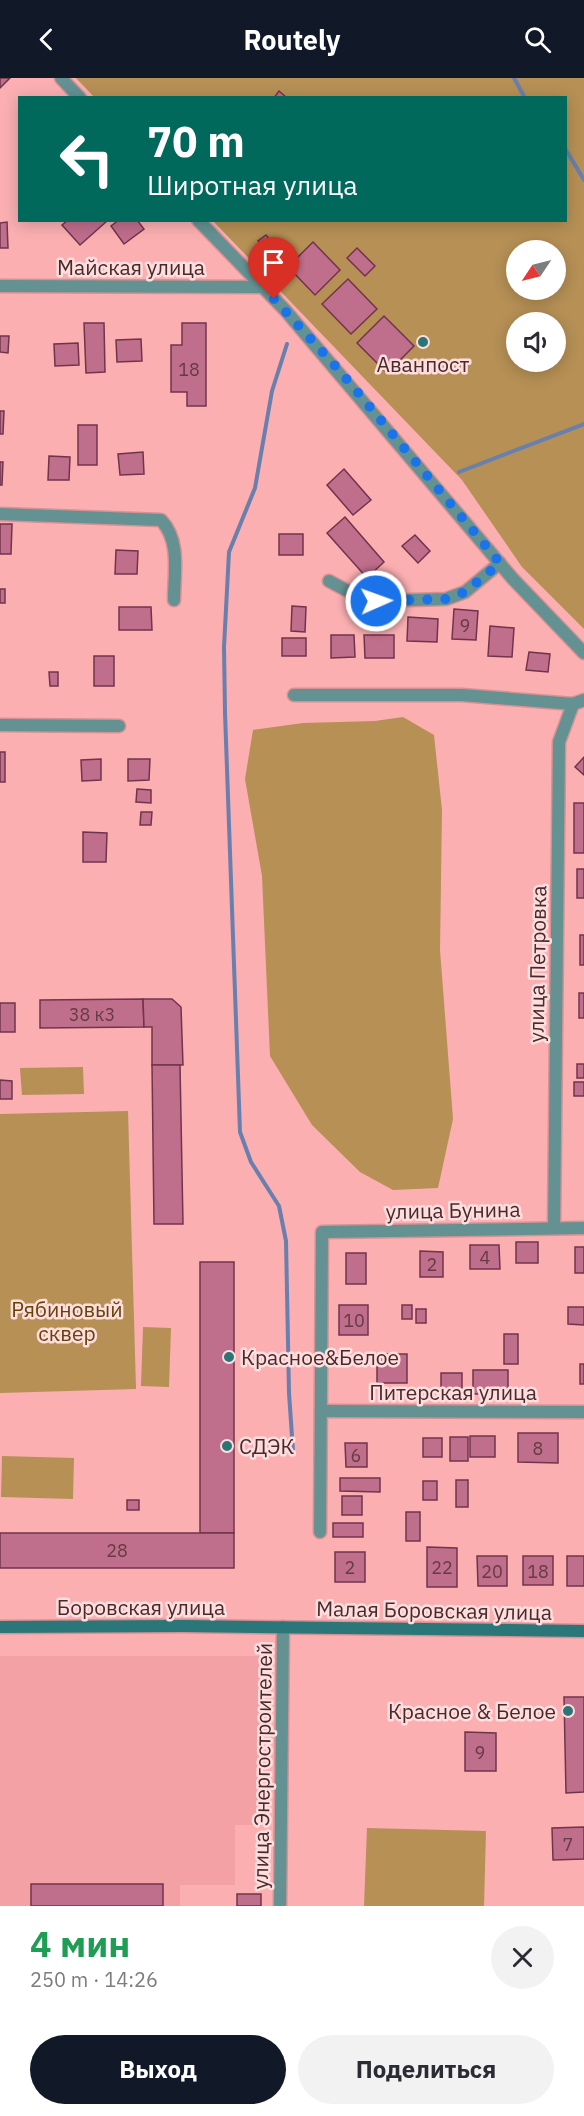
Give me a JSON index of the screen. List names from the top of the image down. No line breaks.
{"streets":{"street":["Майская улица","улица Петровка","улица Бунина","Питерская улица","Боровская улица","Малая Боровская улица","улица Энергостроителей"]},"crossings":[["улица Петровка","улица Бунина"],["улица Бунина","Питерская улица"],["Боровская улица","Малая Боровская улица"],["Боровская улица","улица Энергостроителей"],["Малая Боровская улица","улица Энергостроителей"]],"parks":["Рябиновый сквер"],"places":["Аванпост","Красное&Белое","СДЭК","Красное & Белое"],"house_numbers":["18","9","38 к3","4","2","10","8","6","28","2","22","20","18","9","7"],"north":"bottom left","page":{"header":"Routely","turn":["70 m","Широтная улица"],"heading":["4 мин","250 m · 14:26"],"buttons":["Выход","Поделиться"]}}
